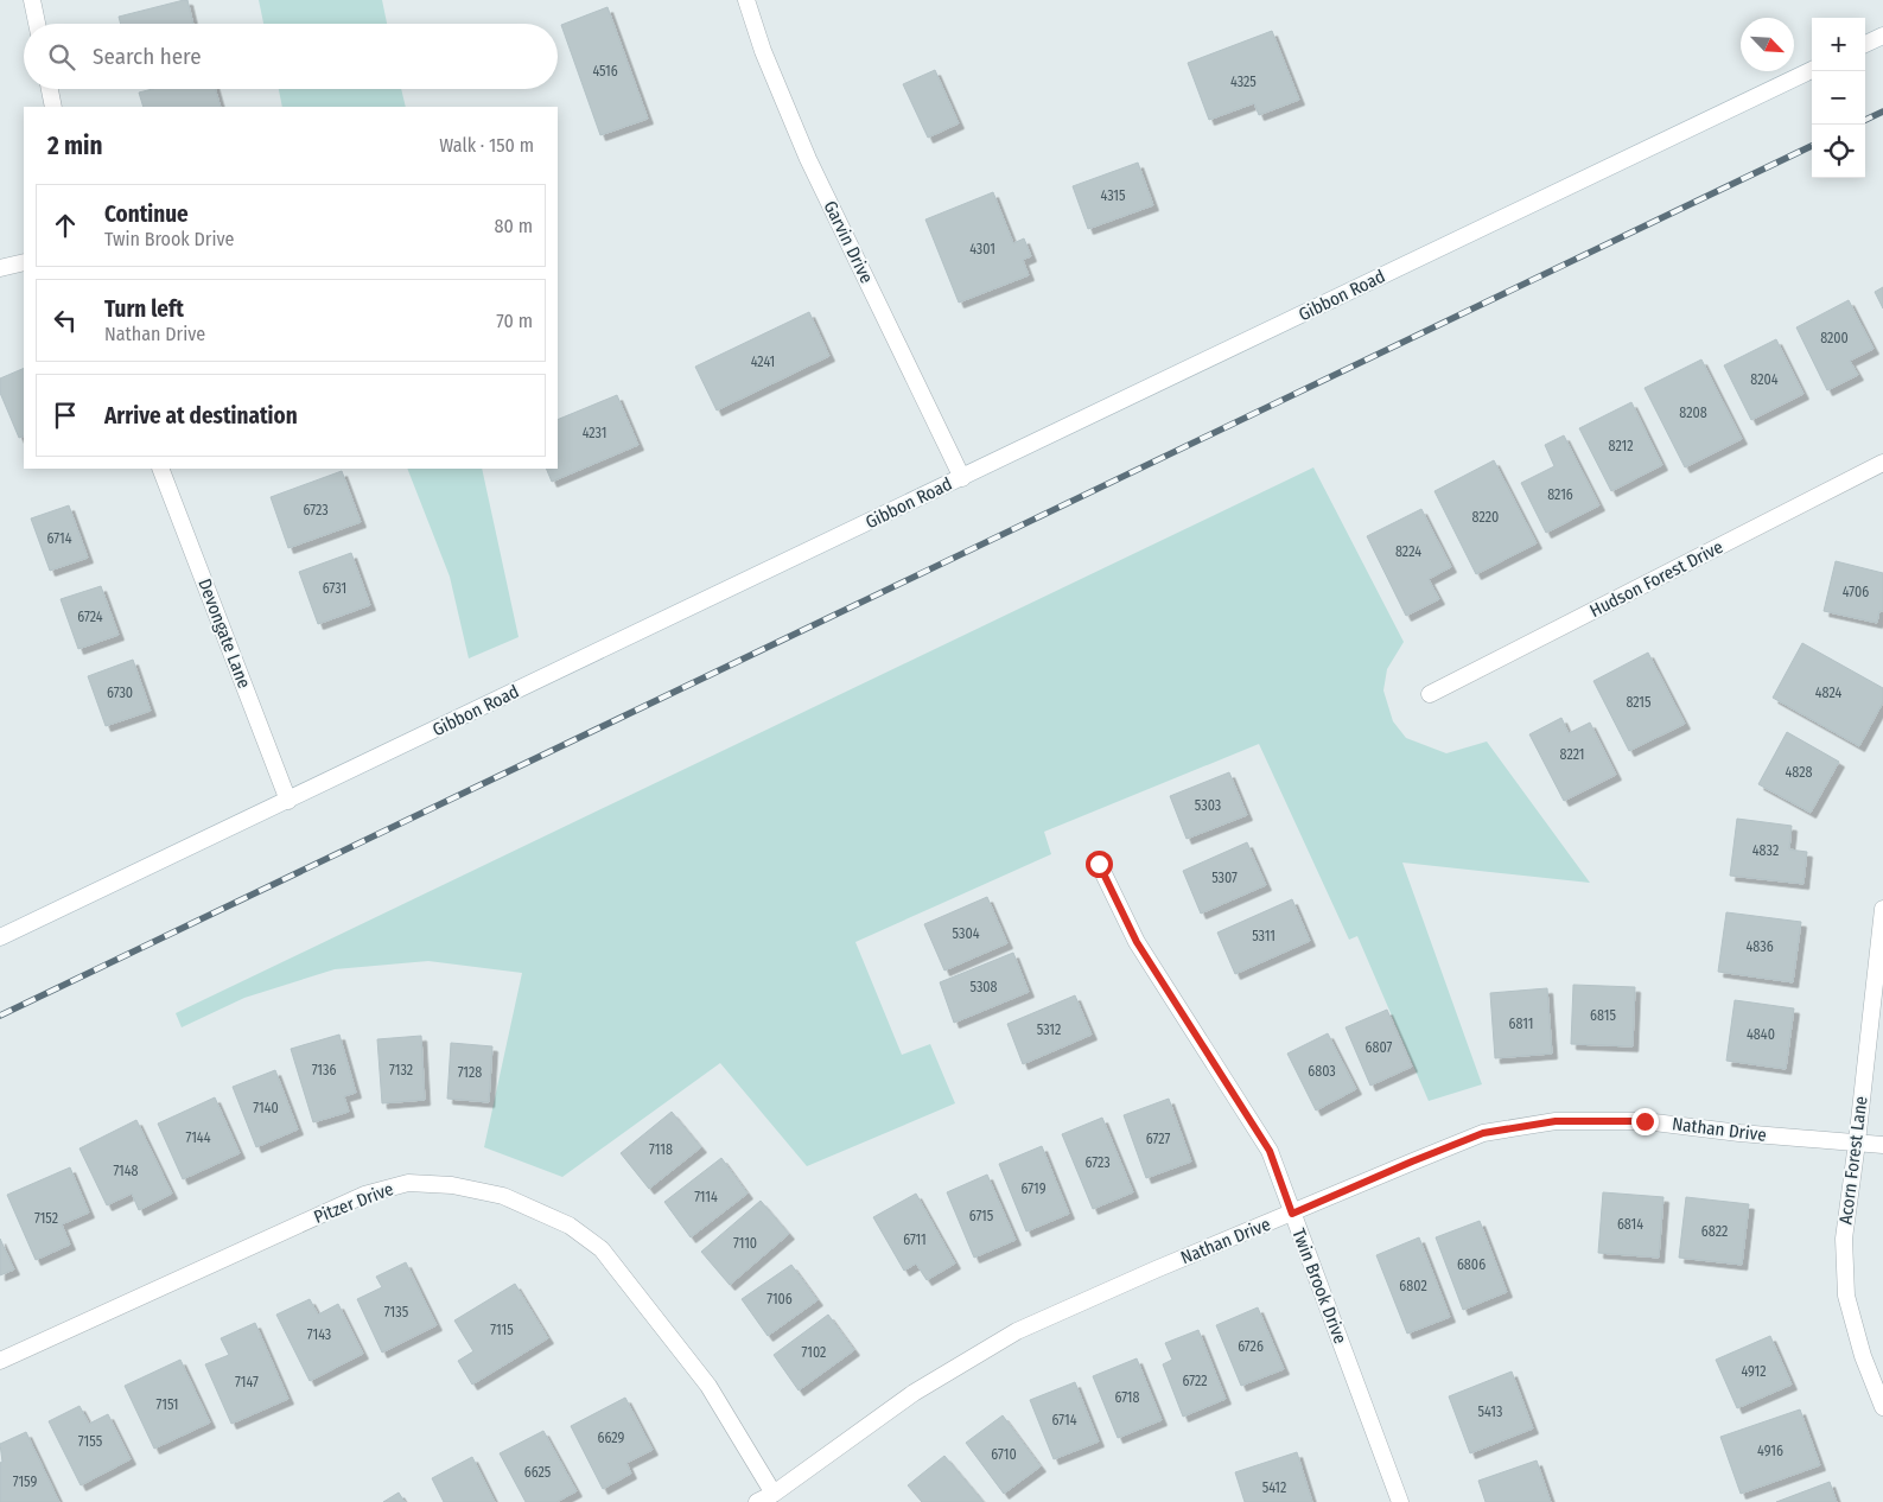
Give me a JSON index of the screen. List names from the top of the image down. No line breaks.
{"streets":{"street":["Garvin Drive","Gibbon Road","Hudson Forest Drive","Devongate Lane","Nathan Drive","Acorn Forest Lane","Pitzer Drive","Twin Brook Drive"]},"crossings":[["Garvin Drive","Gibbon Road"],["Gibbon Road","Devongate Lane"],["Nathan Drive","Acorn Forest Lane"],["Nathan Drive","Pitzer Drive"],["Nathan Drive","Twin Brook Drive"]],"house_numbers":["4516","4325","4315","4301","8200","4241","8204","8208","4231","8212","8216","6723","8220","6714","8224","6731","4706","6724","6730","4824","8215","8221","4828","5303","4832","5307","5304","5311","4836","5308","6815","6811","5312","4840","6807","7136","7132","6803","7128","7140","7144","6727","7118","6723","7148","6719","7114","6715","7152","6814","6822","6711","7110","6806","6802","7106","7135","7115","7143","6726","7102","4912","6722","7147","6718","7151","5413","6714","6629","7155","4916","6710","6625","7159","5412"],"north":"bottom right","page":{"map_buttons":["+","−"],"search":"Search here","heading":["2 min","Walk · 150 m"],"list":[["Continue","Twin Brook Drive","80 m"],["Turn left","Nathan Drive","70 m"],"Arrive at destination"]}}
